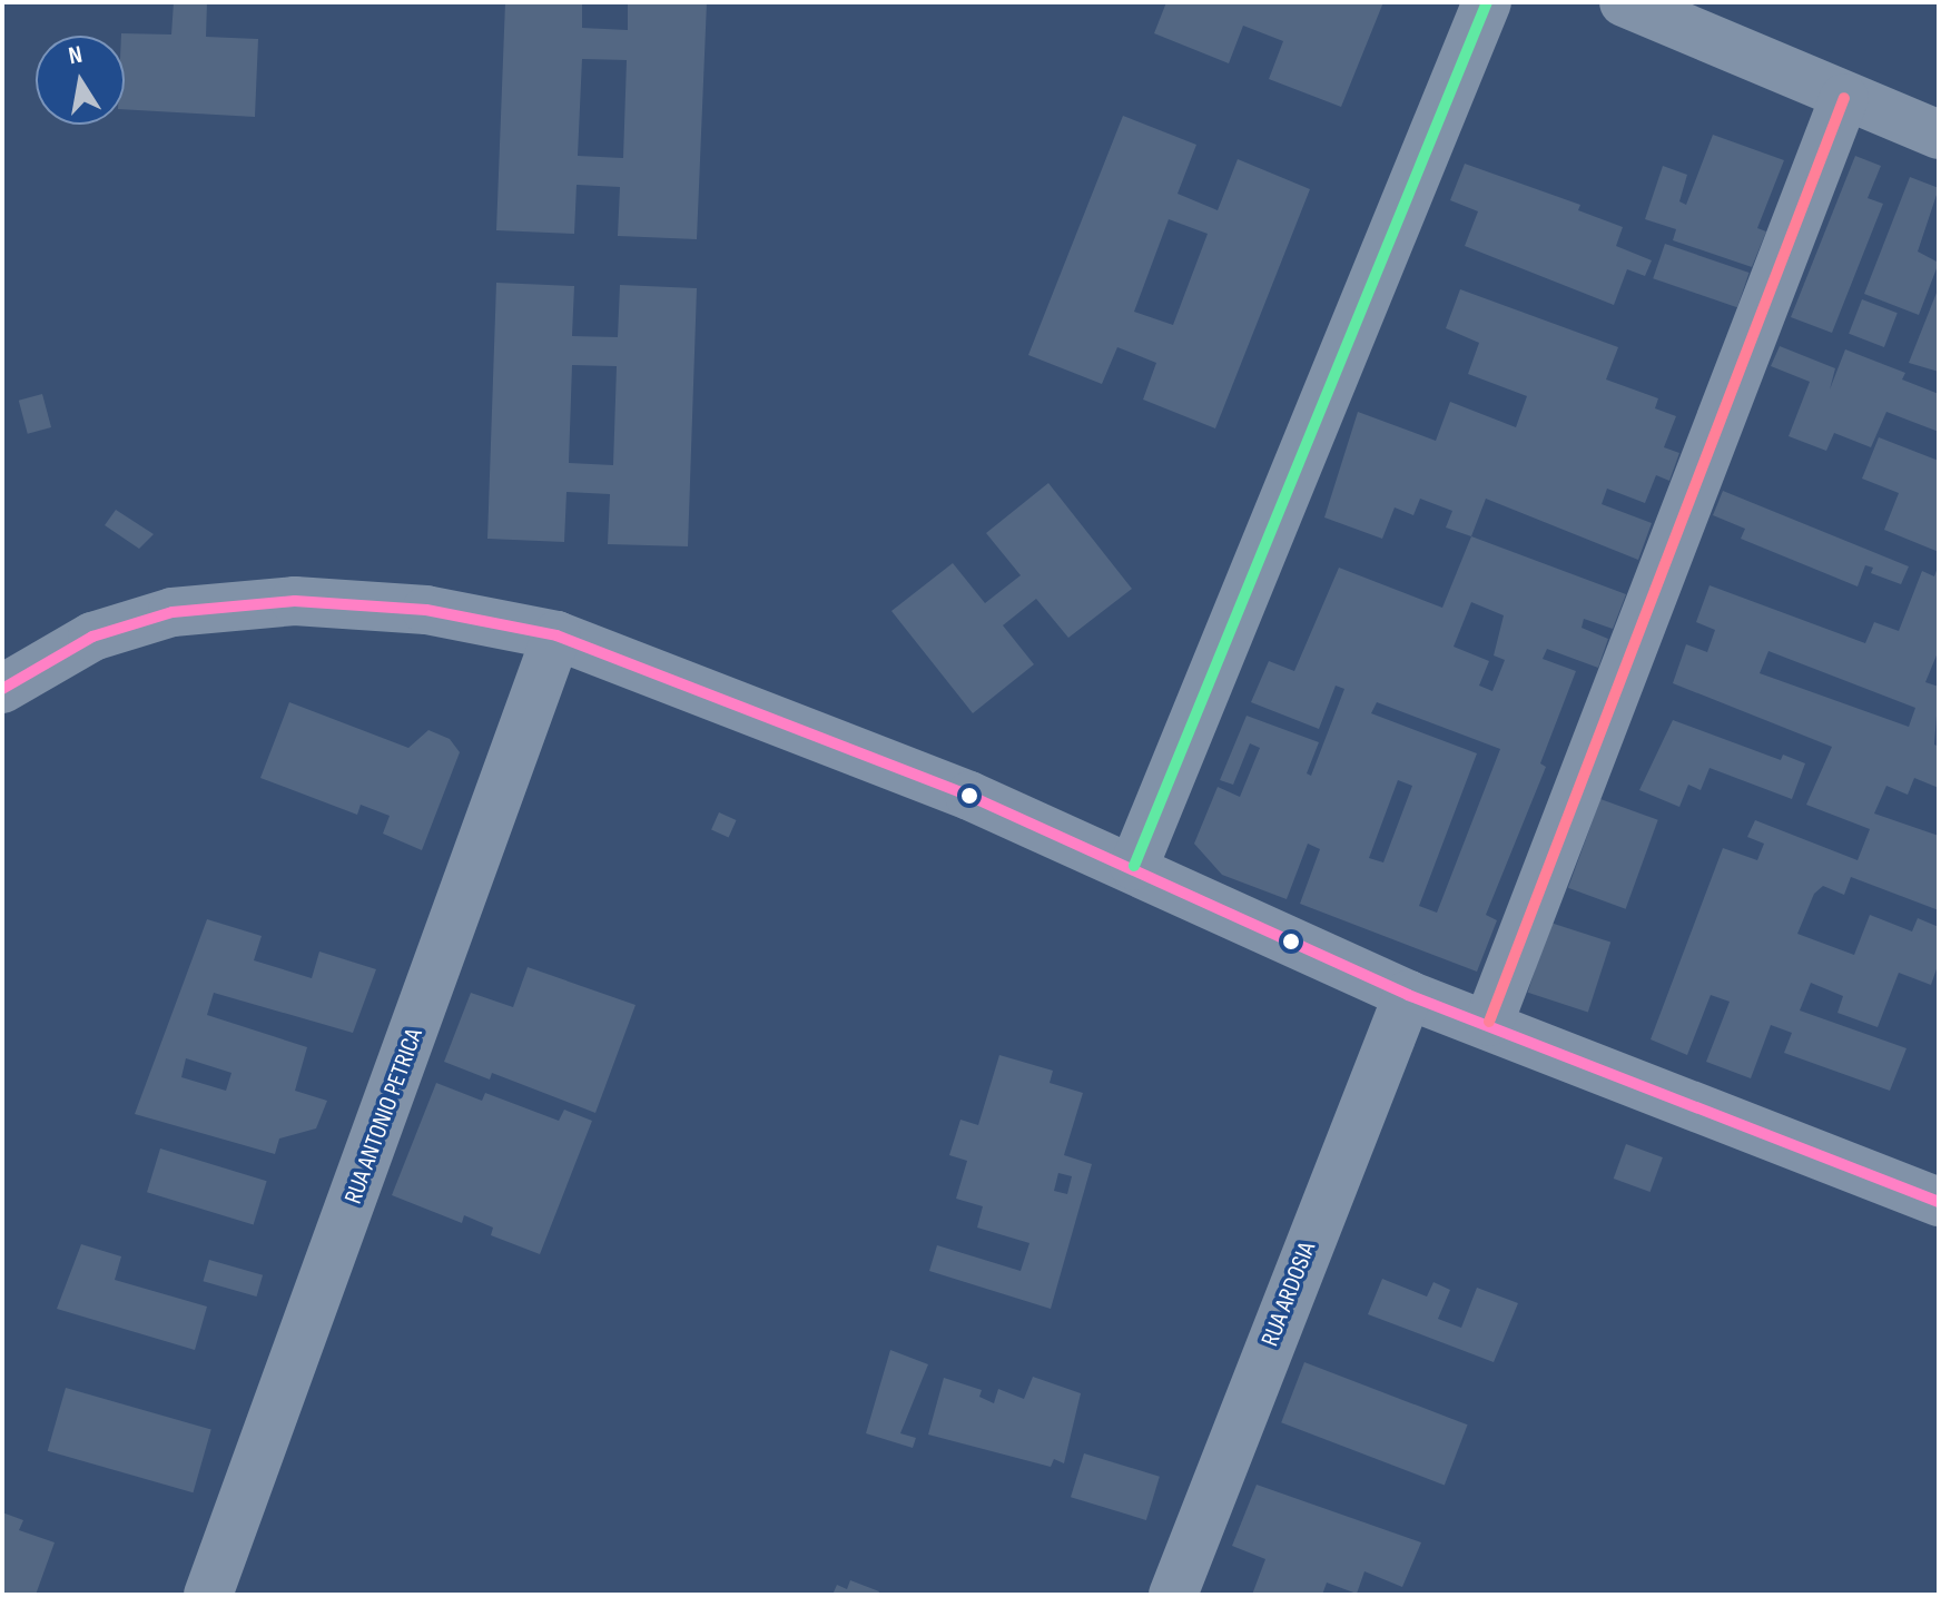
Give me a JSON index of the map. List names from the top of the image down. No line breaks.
{"streets":{"street":["RUA ANTONIO PETRICA","RUA ARDOSIA"]},"north":"top"}
